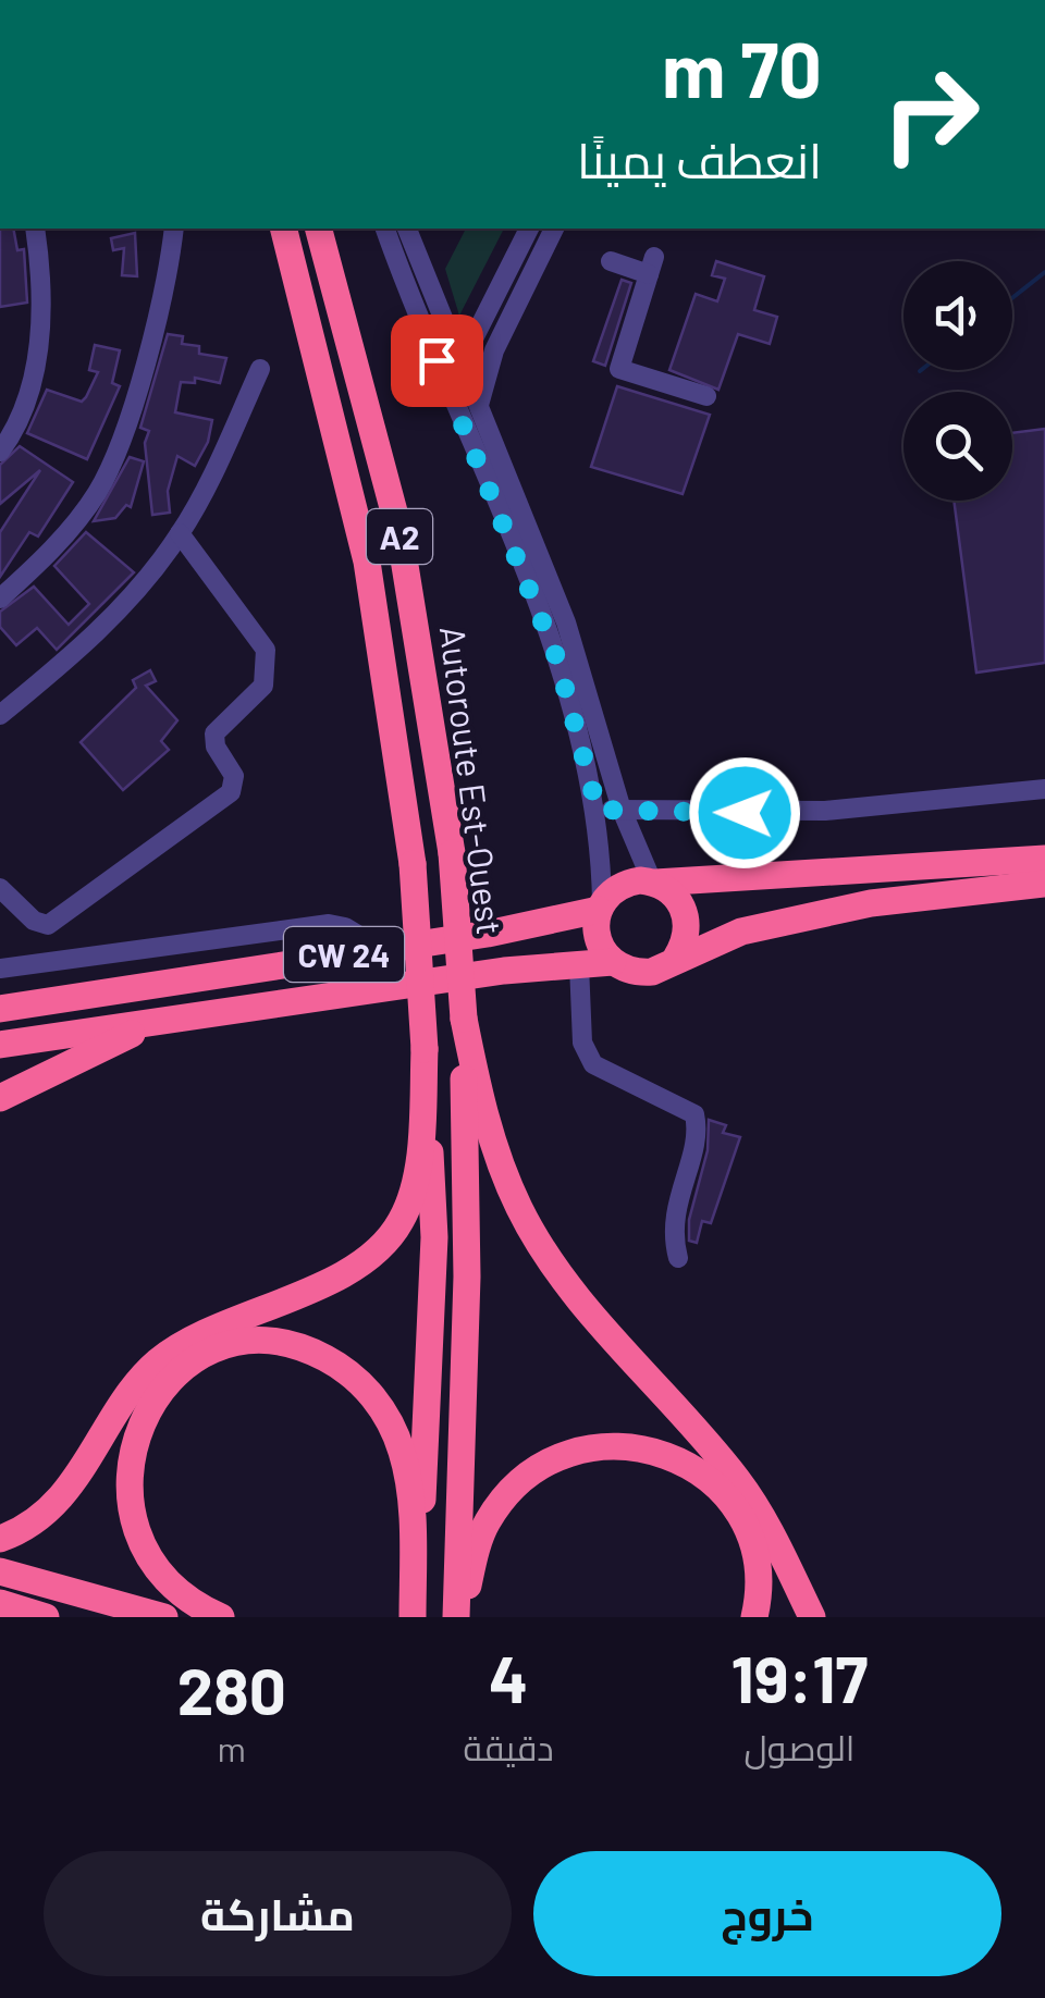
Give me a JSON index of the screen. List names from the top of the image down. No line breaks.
{"streets":{"highway":["A2","Autoroute Est-Ouest","CW 24"]},"page":{"turn":["70 m","انعطف يمينًا"],"eta":["19:17","الوصول","4","دقيقة","280","m"],"buttons":["خروج","مشاركة"]}}
